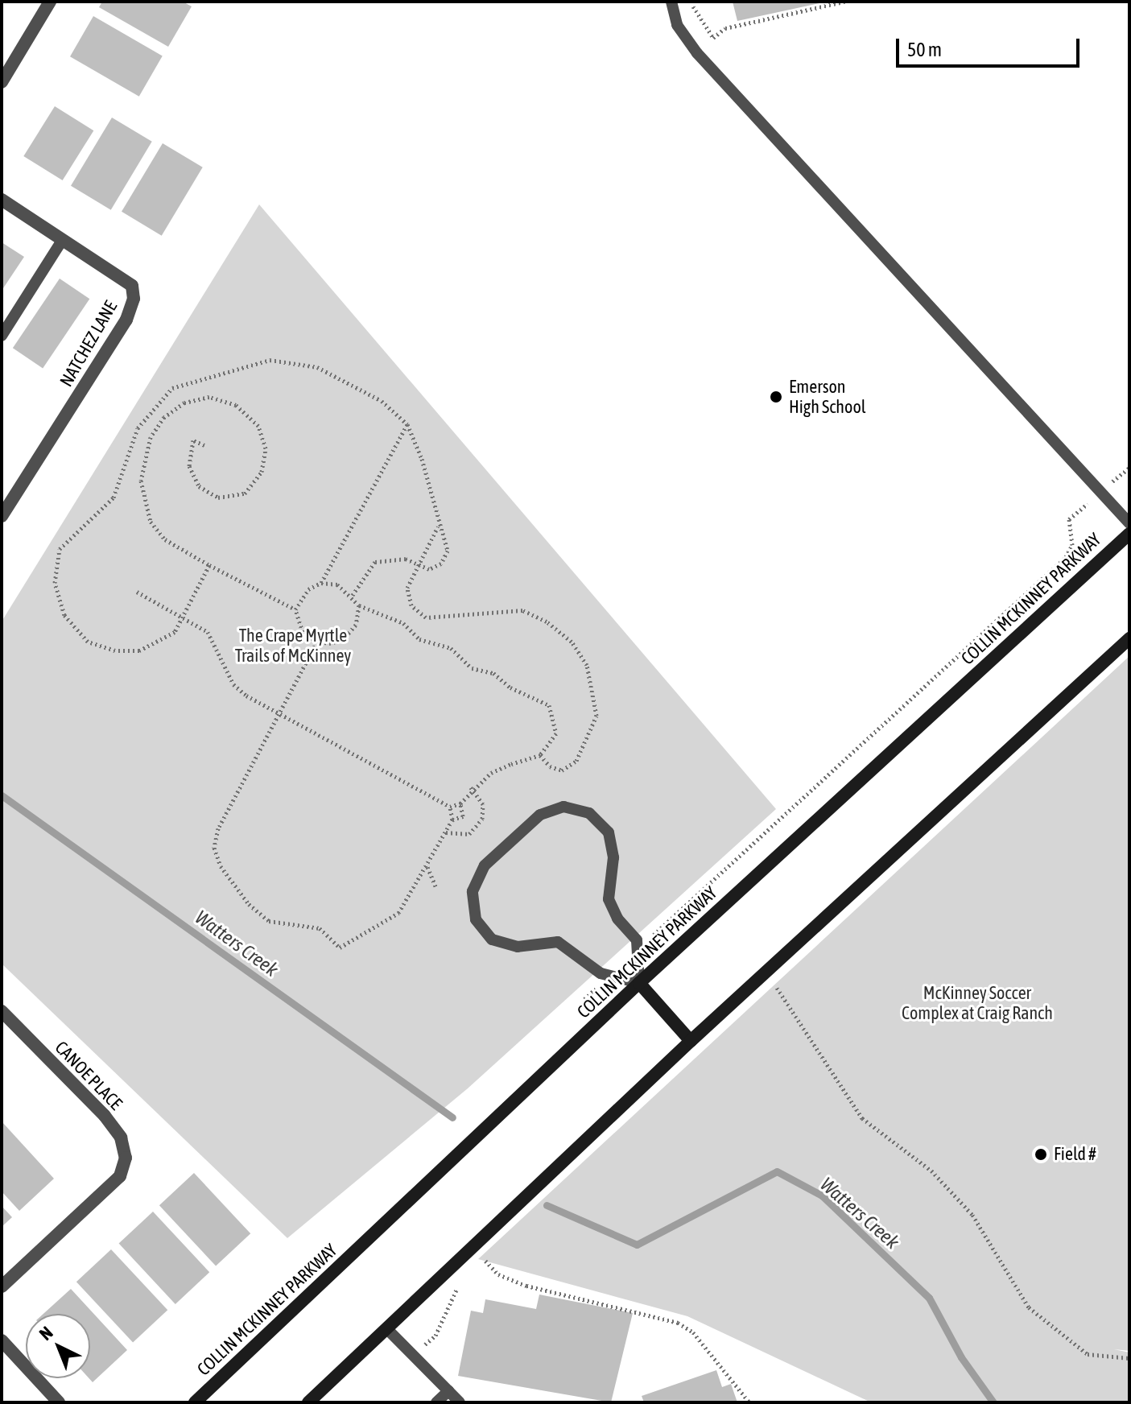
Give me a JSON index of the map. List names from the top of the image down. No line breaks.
{"streets":{"street":["NATCHEZ LANE","COLLIN MCKINNEY PARKWAY","CANOE PLACE"]},"water":["Watters Creek"],"parks":["The Crape Myrtle Trails of McKinney","McKinney Soccer Complex at Craig Ranch"],"places":["Emerson High School","Field #"],"scale_bar":"50 m","north":"top left"}
